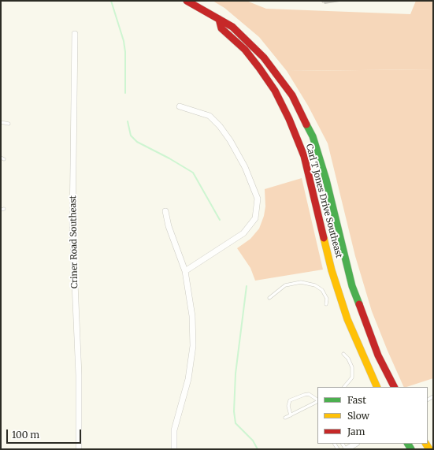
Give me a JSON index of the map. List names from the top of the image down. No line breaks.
{"streets":{"main road":["Carl T Jones Drive Southeast"],"street":["Criner Road Southeast"]},"legend":["Fast","Slow","Jam"],"scale_bar":"100 m"}
